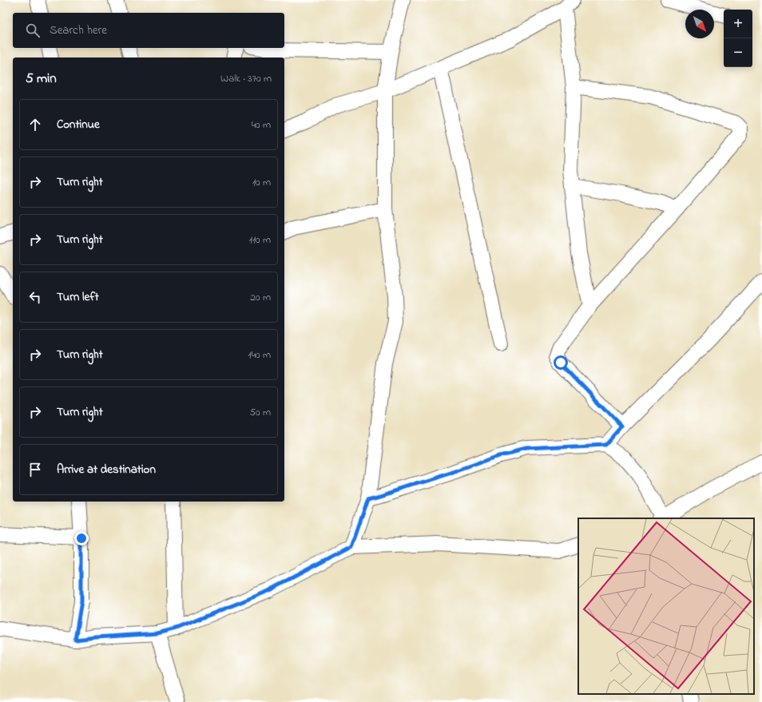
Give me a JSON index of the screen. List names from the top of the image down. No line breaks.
{"north":"bottom right","page":{"map_buttons":["+","−"],"search":"Search here","heading":["5 min","Walk · 370 m"],"list":[["Continue","40 m"],["Turn right","10 m"],["Turn right","110 m"],["Turn left","20 m"],["Turn right","140 m"],["Turn right","50 m"],"Arrive at destination"]}}
